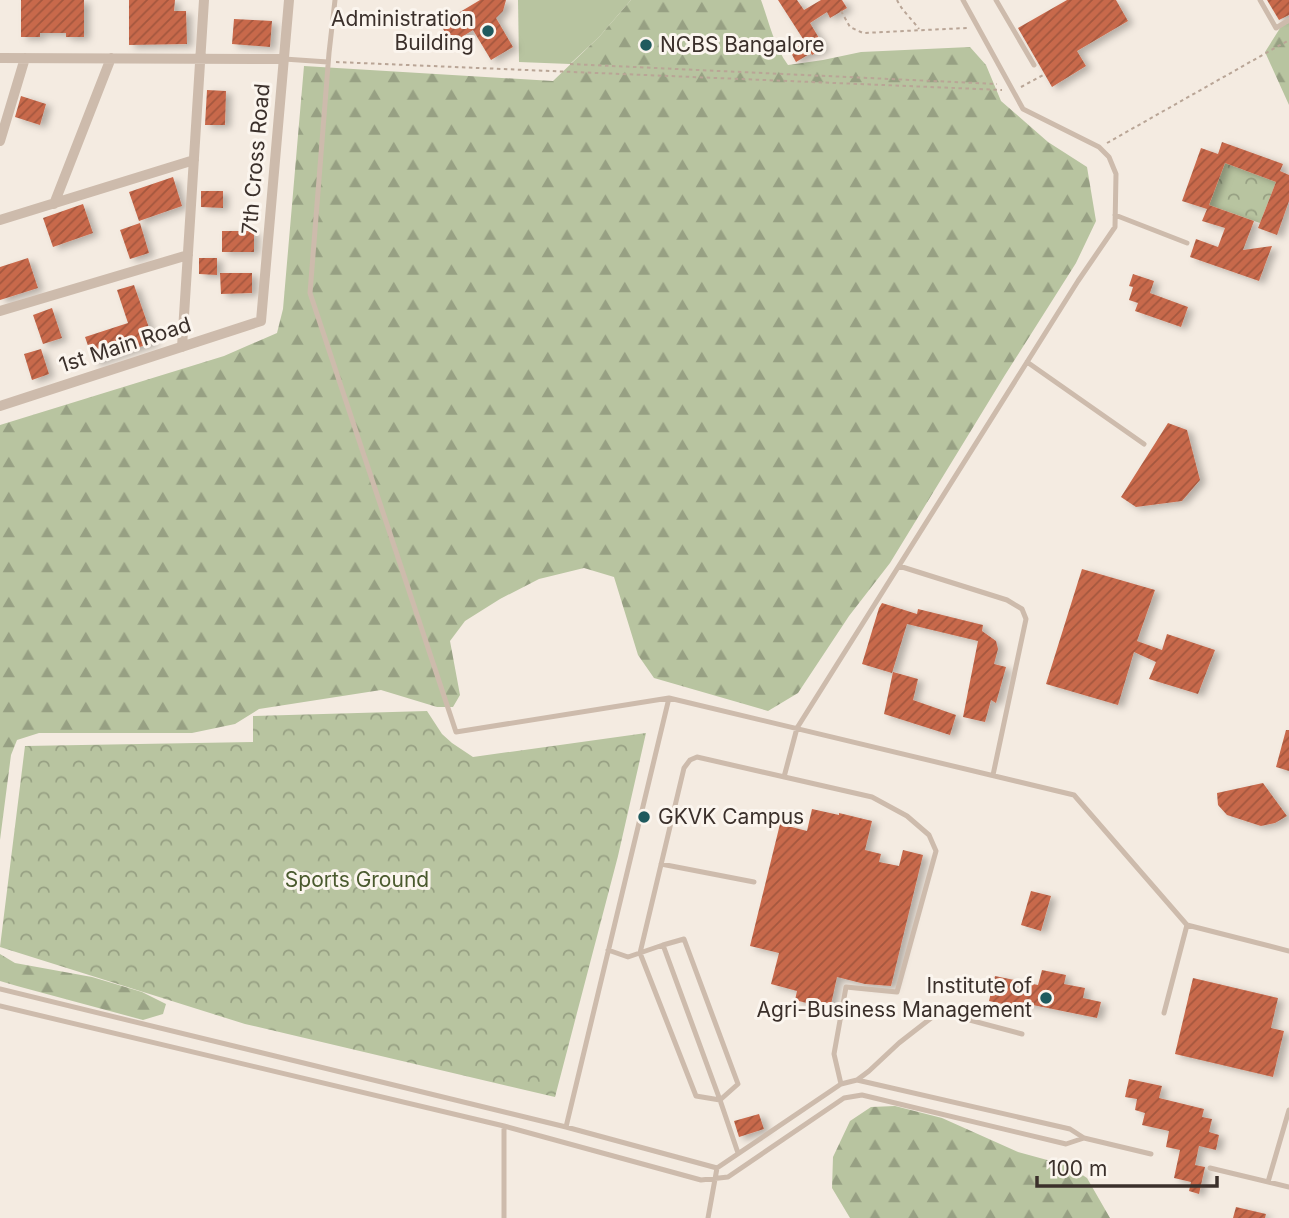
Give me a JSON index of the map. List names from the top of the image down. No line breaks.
{"streets":{"street":["7th Cross Road","1st Main Road"]},"crossings":[["7th Cross Road","1st Main Road"]],"parks":["Sports Ground"],"places":["Administration Building","NCBS Bangalore","GKVK Campus","Institute of Agri-Business Management"],"scale_bar":"100 m"}
